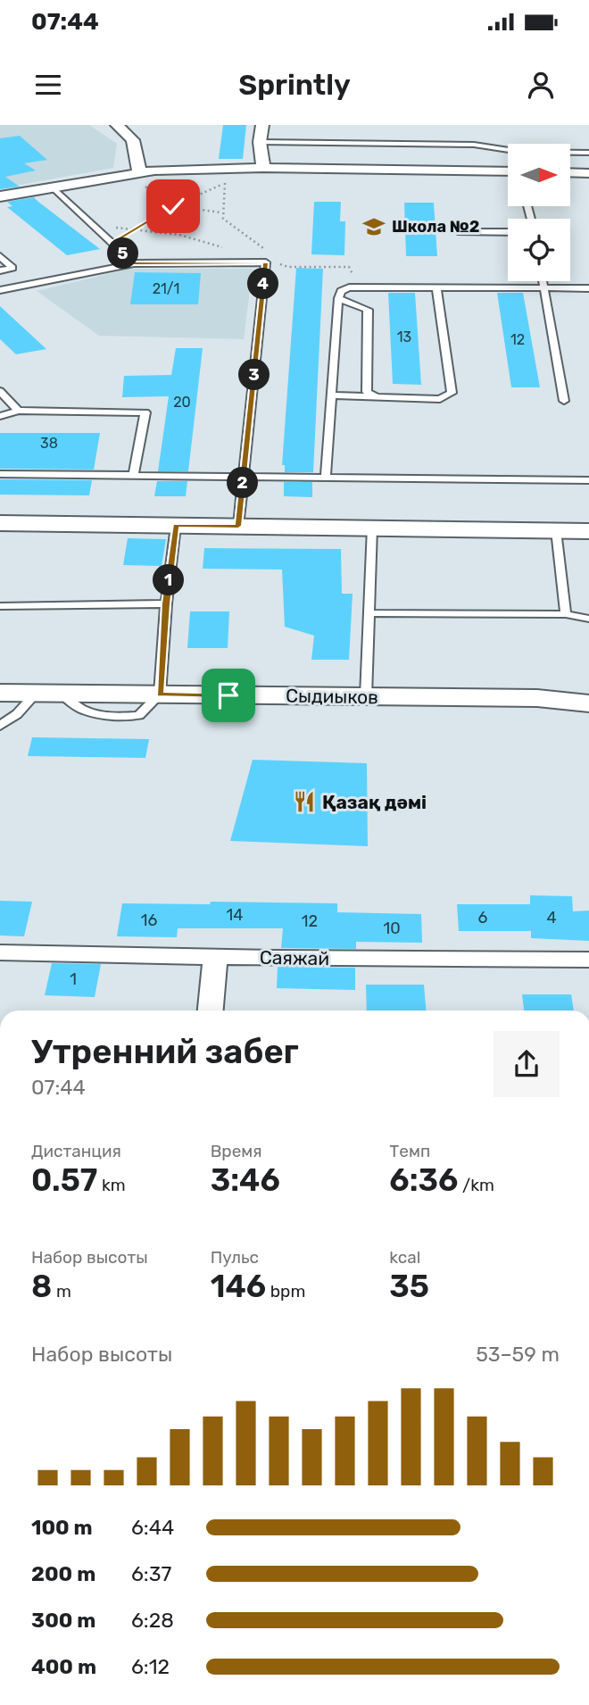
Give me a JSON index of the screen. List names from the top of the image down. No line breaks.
{"streets":{"street":["Сыдиыков","Саяжай"]},"places":{"school or university":["Школа №2"],"restaurant":["Қазақ дәмі"]},"house_numbers":["21/1","13","12","20","38","14","6","4","16","12","10","1"],"north":"right","page":{"status":"07:44","header":"Sprintly","pins":["5","4","3","2","1"],"heading":["Утренний забег","07:44"],"stats":[["Дистанция","0.57 km"],["Время","3:46"],["Темп","6:36 /km"],["Набор высоты","8 m"],["Пульс","146 bpm"],["kcal","35"]],"chart":["Набор высоты","53–59 m"],"list":[{"name":"100 m","note":"6:44"},{"name":"200 m","note":"6:37"},{"name":"300 m","note":"6:28"},{"name":"400 m","note":"6:12"}]}}
